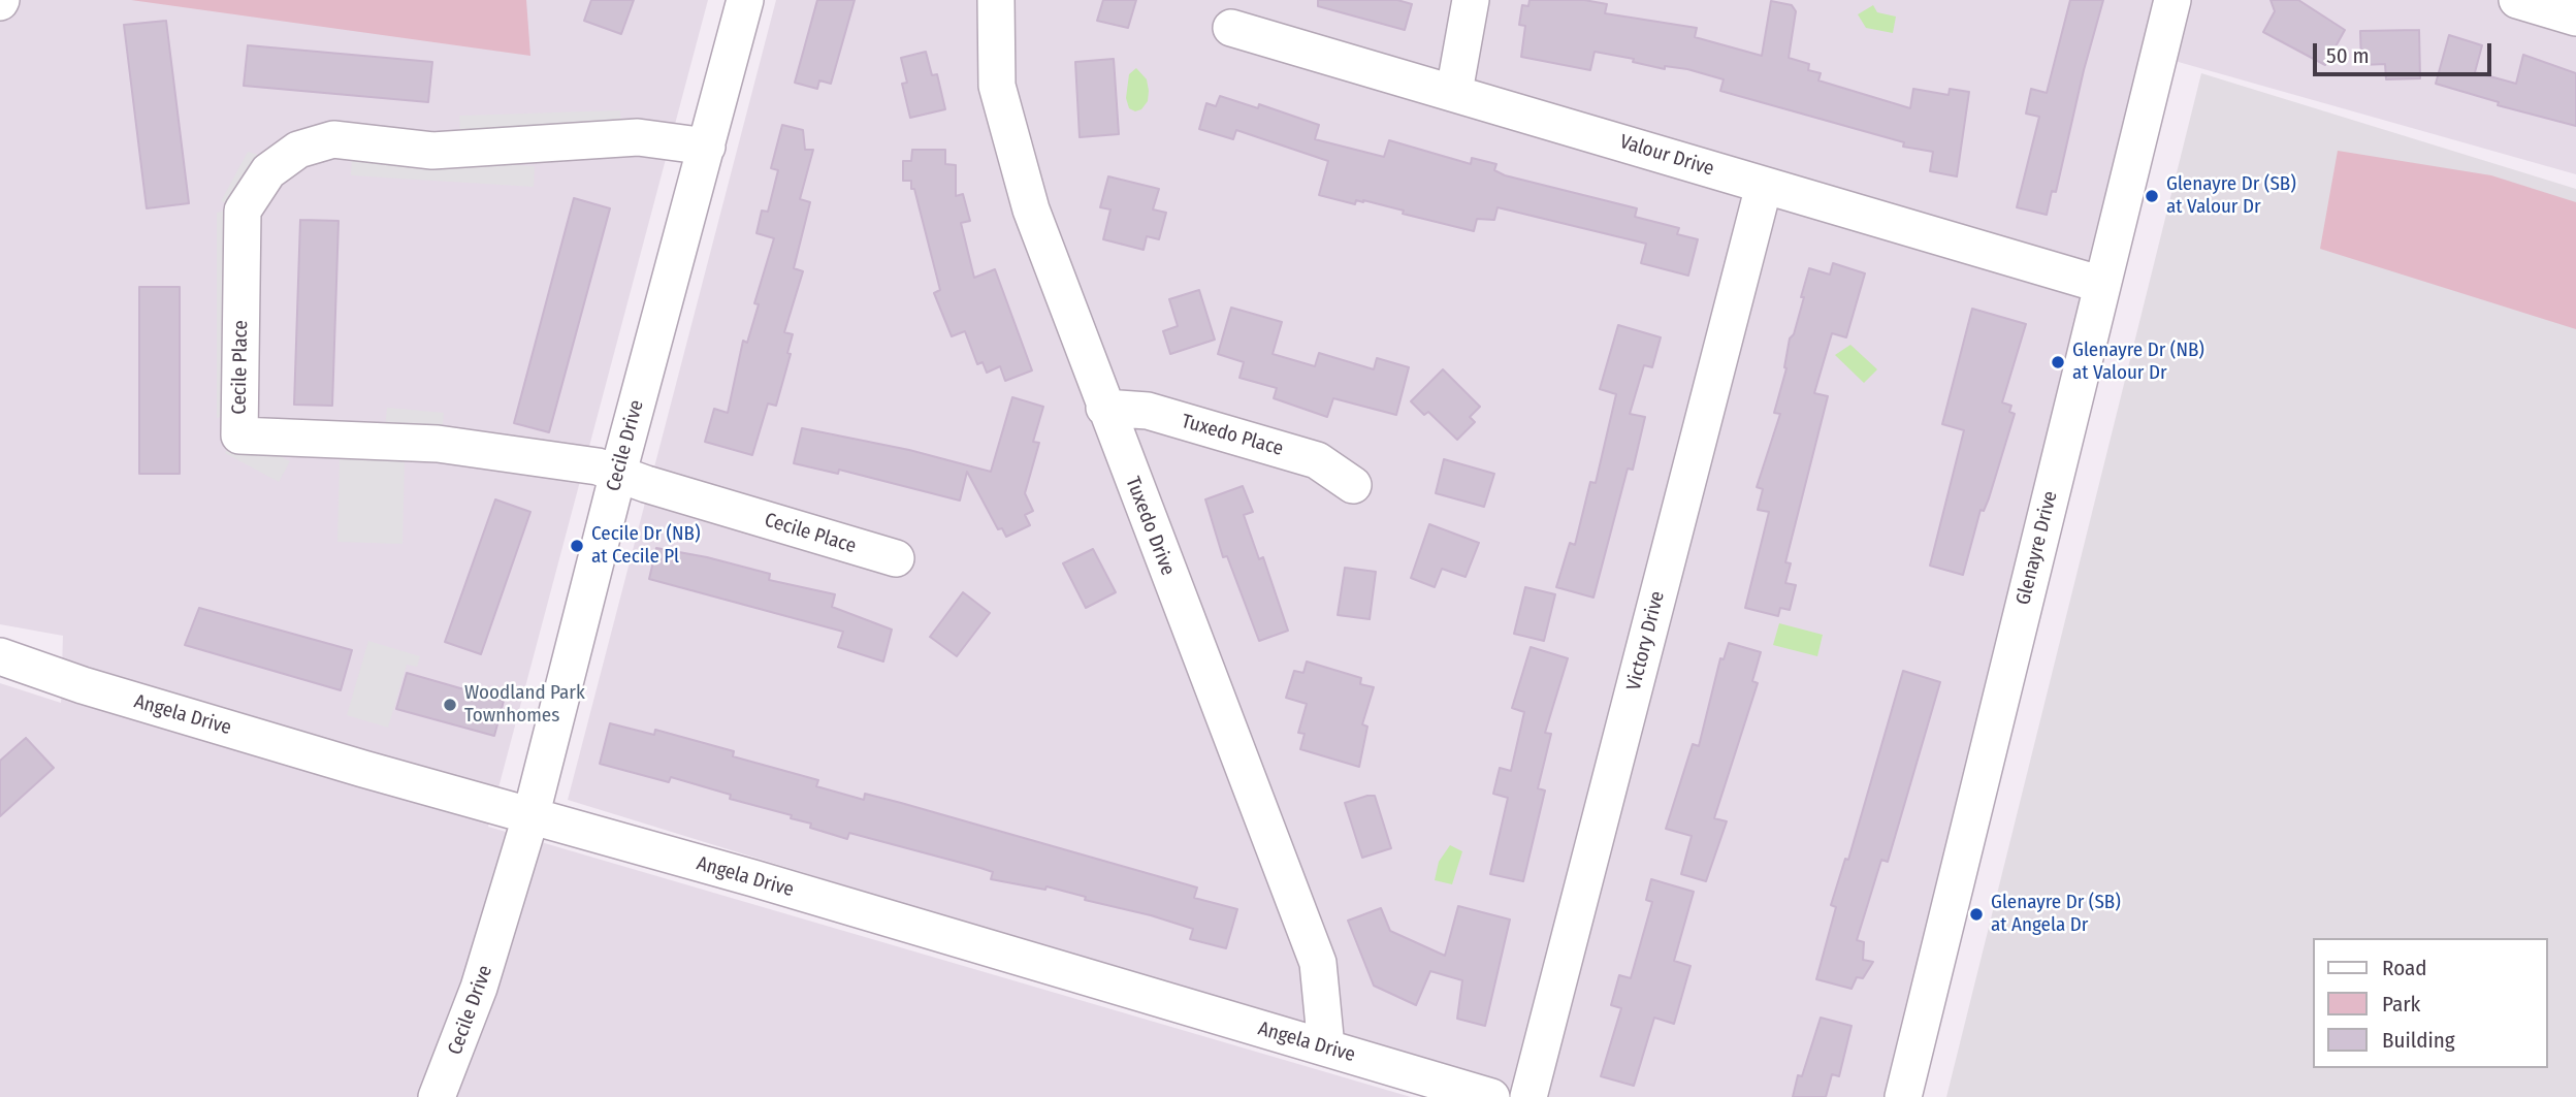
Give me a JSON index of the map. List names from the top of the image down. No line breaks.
{"streets":{"street":["Valour Drive","Cecile Place","Tuxedo Place","Cecile Drive","Tuxedo Drive","Glenayre Drive","Victory Drive","Angela Drive"]},"crossings":[["Valour Drive","Glenayre Drive"],["Valour Drive","Victory Drive"],["Cecile Place","Cecile Drive"],["Tuxedo Place","Tuxedo Drive"],["Cecile Drive","Angela Drive"],["Tuxedo Drive","Angela Drive"]],"places":["Glenayre Dr (SB) at Valour Dr","Glenayre Dr (NB) at Valour Dr","Cecile Dr (NB) at Cecile Pl","Woodland Park Townhomes","Glenayre Dr (SB) at Angela Dr"],"legend":["Road","Park","Building"],"scale_bar":"50 m"}
